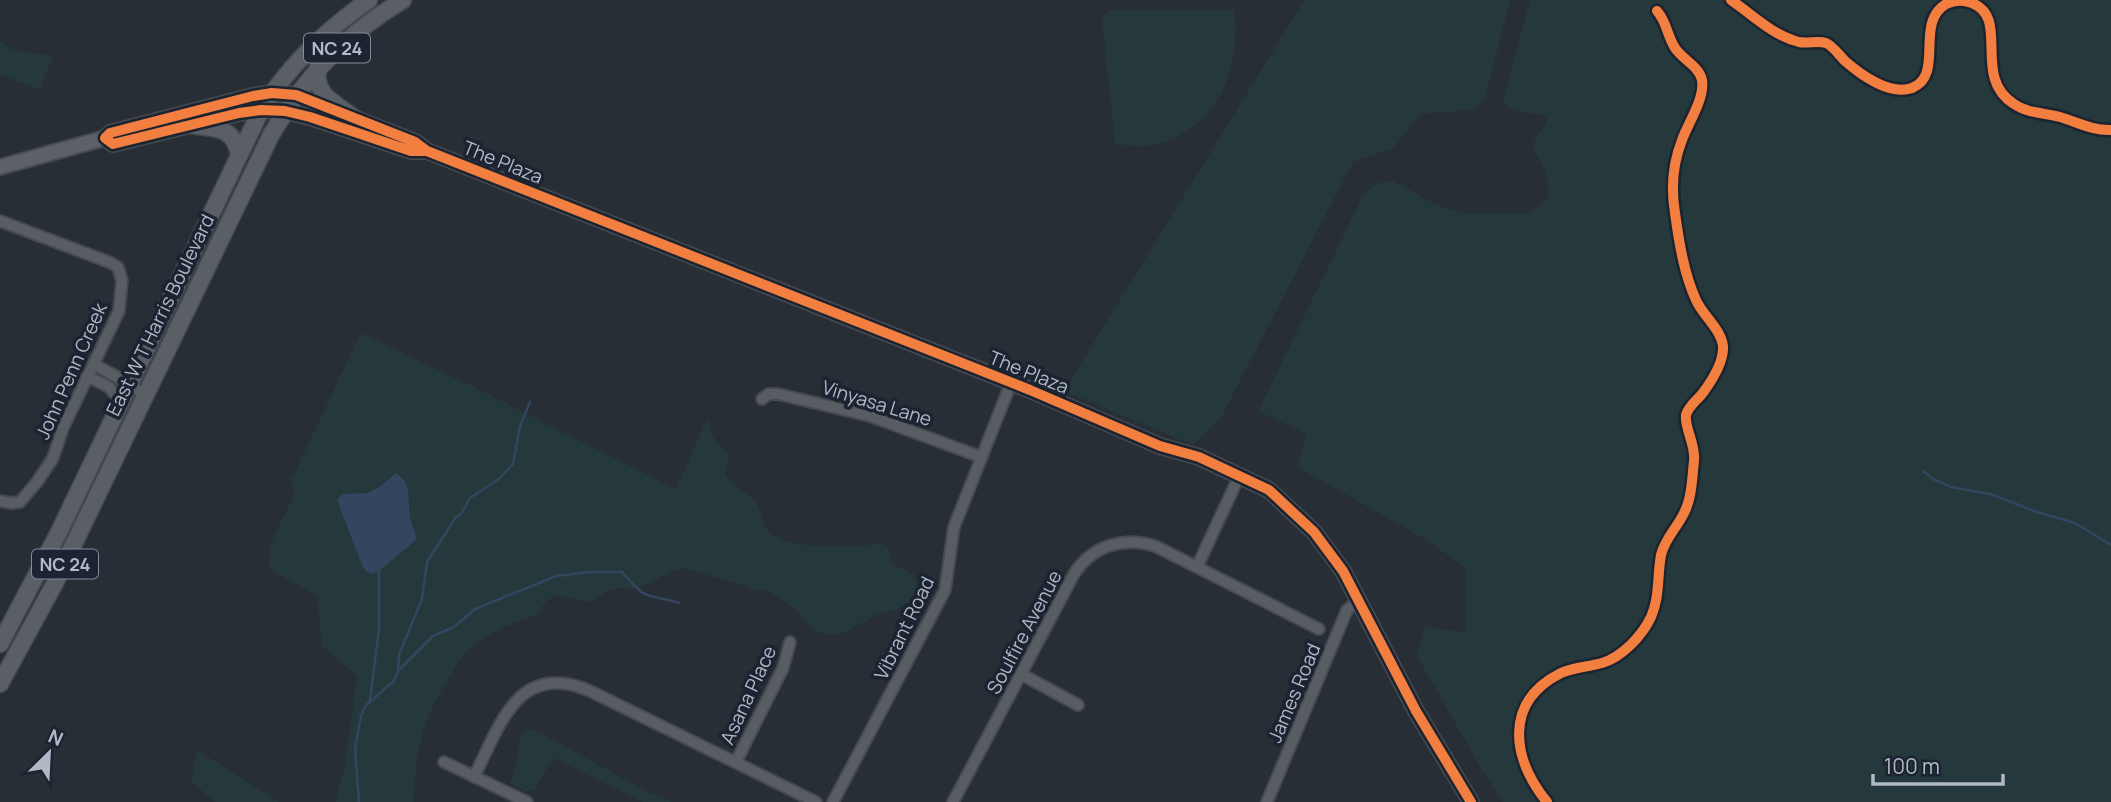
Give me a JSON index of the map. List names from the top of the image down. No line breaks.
{"streets":{"main road":["NC 24","East W T Harris Boulevard"],"street":["The Plaza","John Penn Creek","Vinyasa Lane","Vibrant Road","Soulfire Avenue","James Road","Asana Place"]},"crossings":[["The Plaza","East W T Harris Boulevard"],["The Plaza","Vibrant Road"],["The Plaza","James Road"],["Vinyasa Lane","Vibrant Road"]],"scale_bar":"100 m","north":"top right"}
